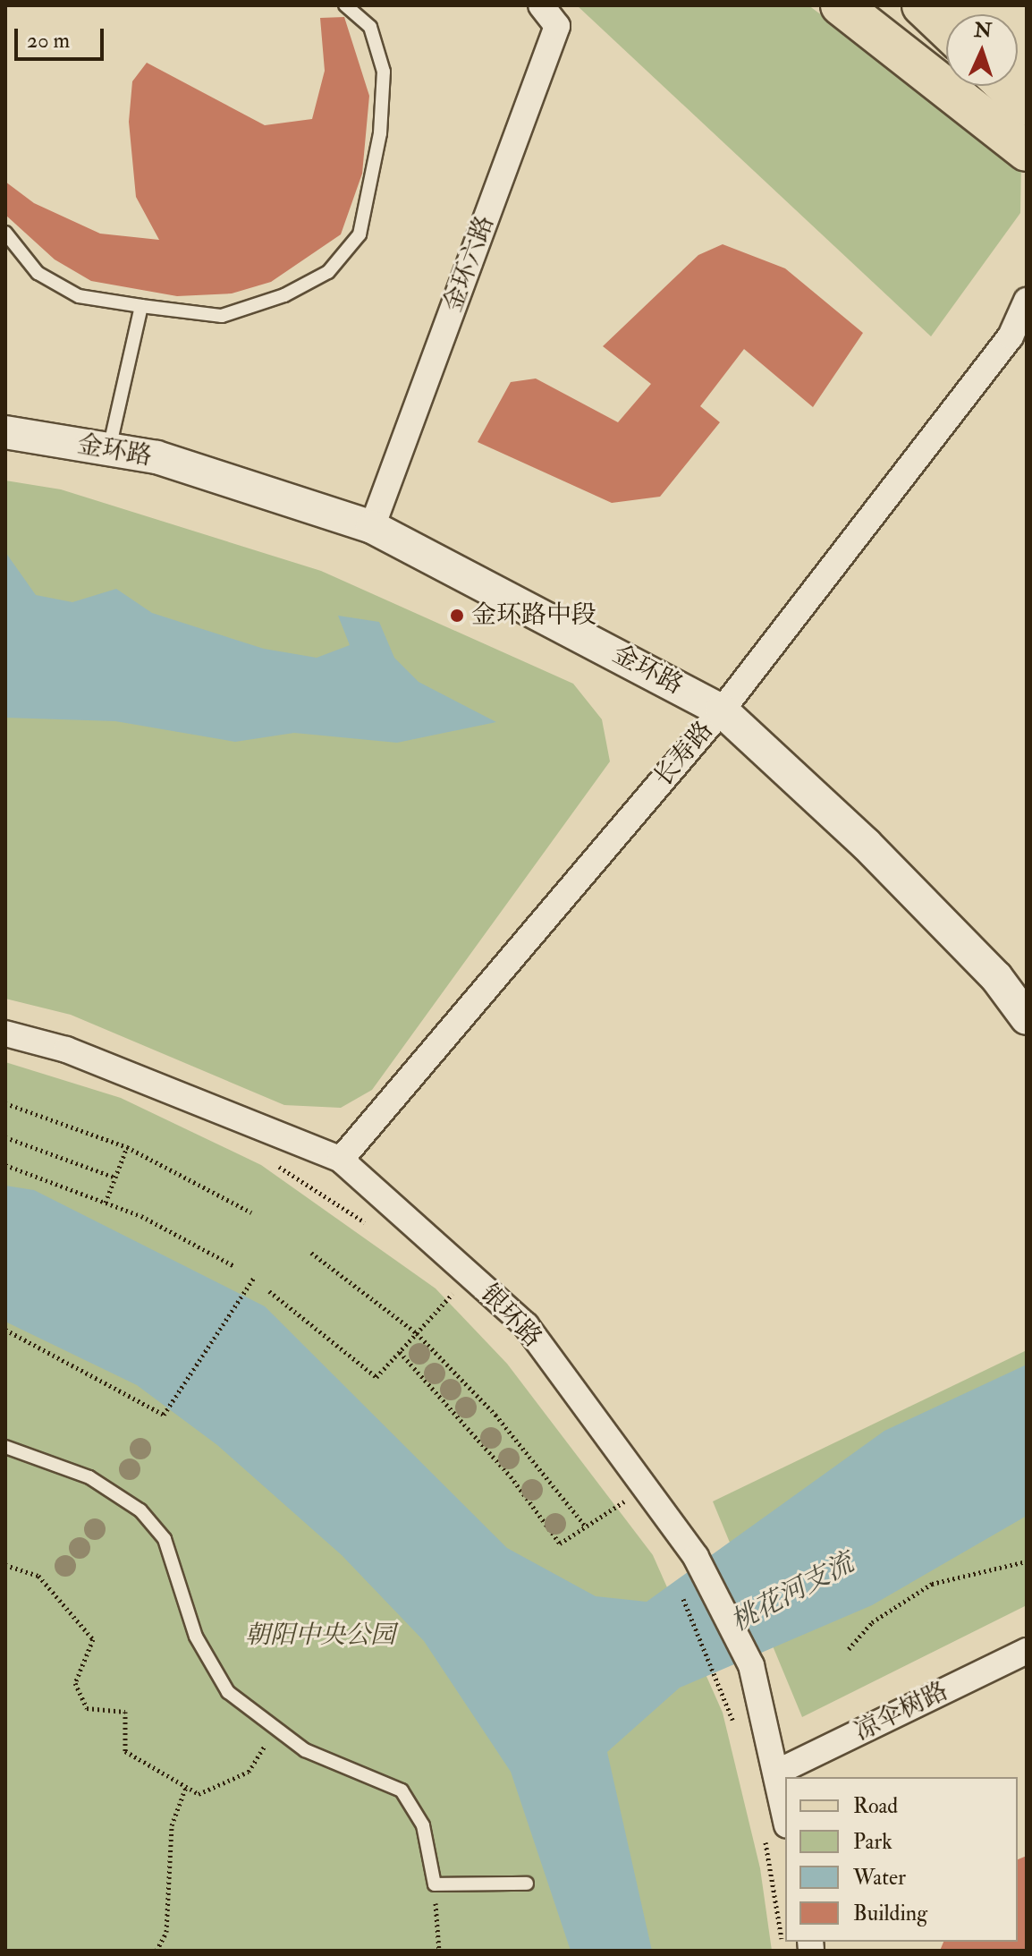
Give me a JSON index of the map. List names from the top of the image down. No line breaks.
{"streets":{"street":["金环六路","金环路","长寿路","银环路","凉伞树路"]},"crossings":[["金环六路","金环路"],["金环路","长寿路"],["长寿路","银环路"],["银环路","凉伞树路"]],"water":["桃花河支流"],"parks":["朝阳中央公园"],"places":["金环路中段"],"legend":["Road","Park","Water","Building"],"scale_bar":"20 m","north":"top"}
